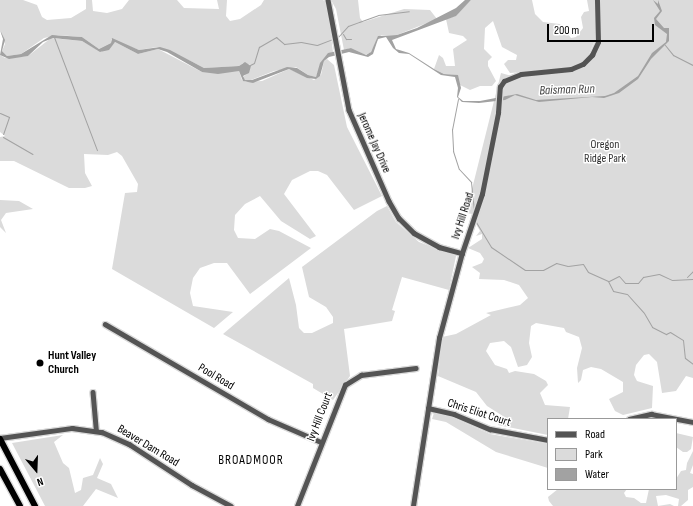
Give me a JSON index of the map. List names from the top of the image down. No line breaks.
{"streets":{"street":["Jerome Jay Drive","Ivy Hill Road","Pool Road","Chris Eliot Court","Ivy Hill Court","Beaver Dam Road"]},"crossings":[["Jerome Jay Drive","Ivy Hill Road"],["Ivy Hill Road","Chris Eliot Court"],["Pool Road","Ivy Hill Court"]],"districts":["BROADMOOR"],"water":["Baisman Run"],"parks":["Oregon Ridge Park"],"places":["Hunt Valley Church"],"legend":["Road","Park","Water"],"scale_bar":"200 m","north":"bottom"}
